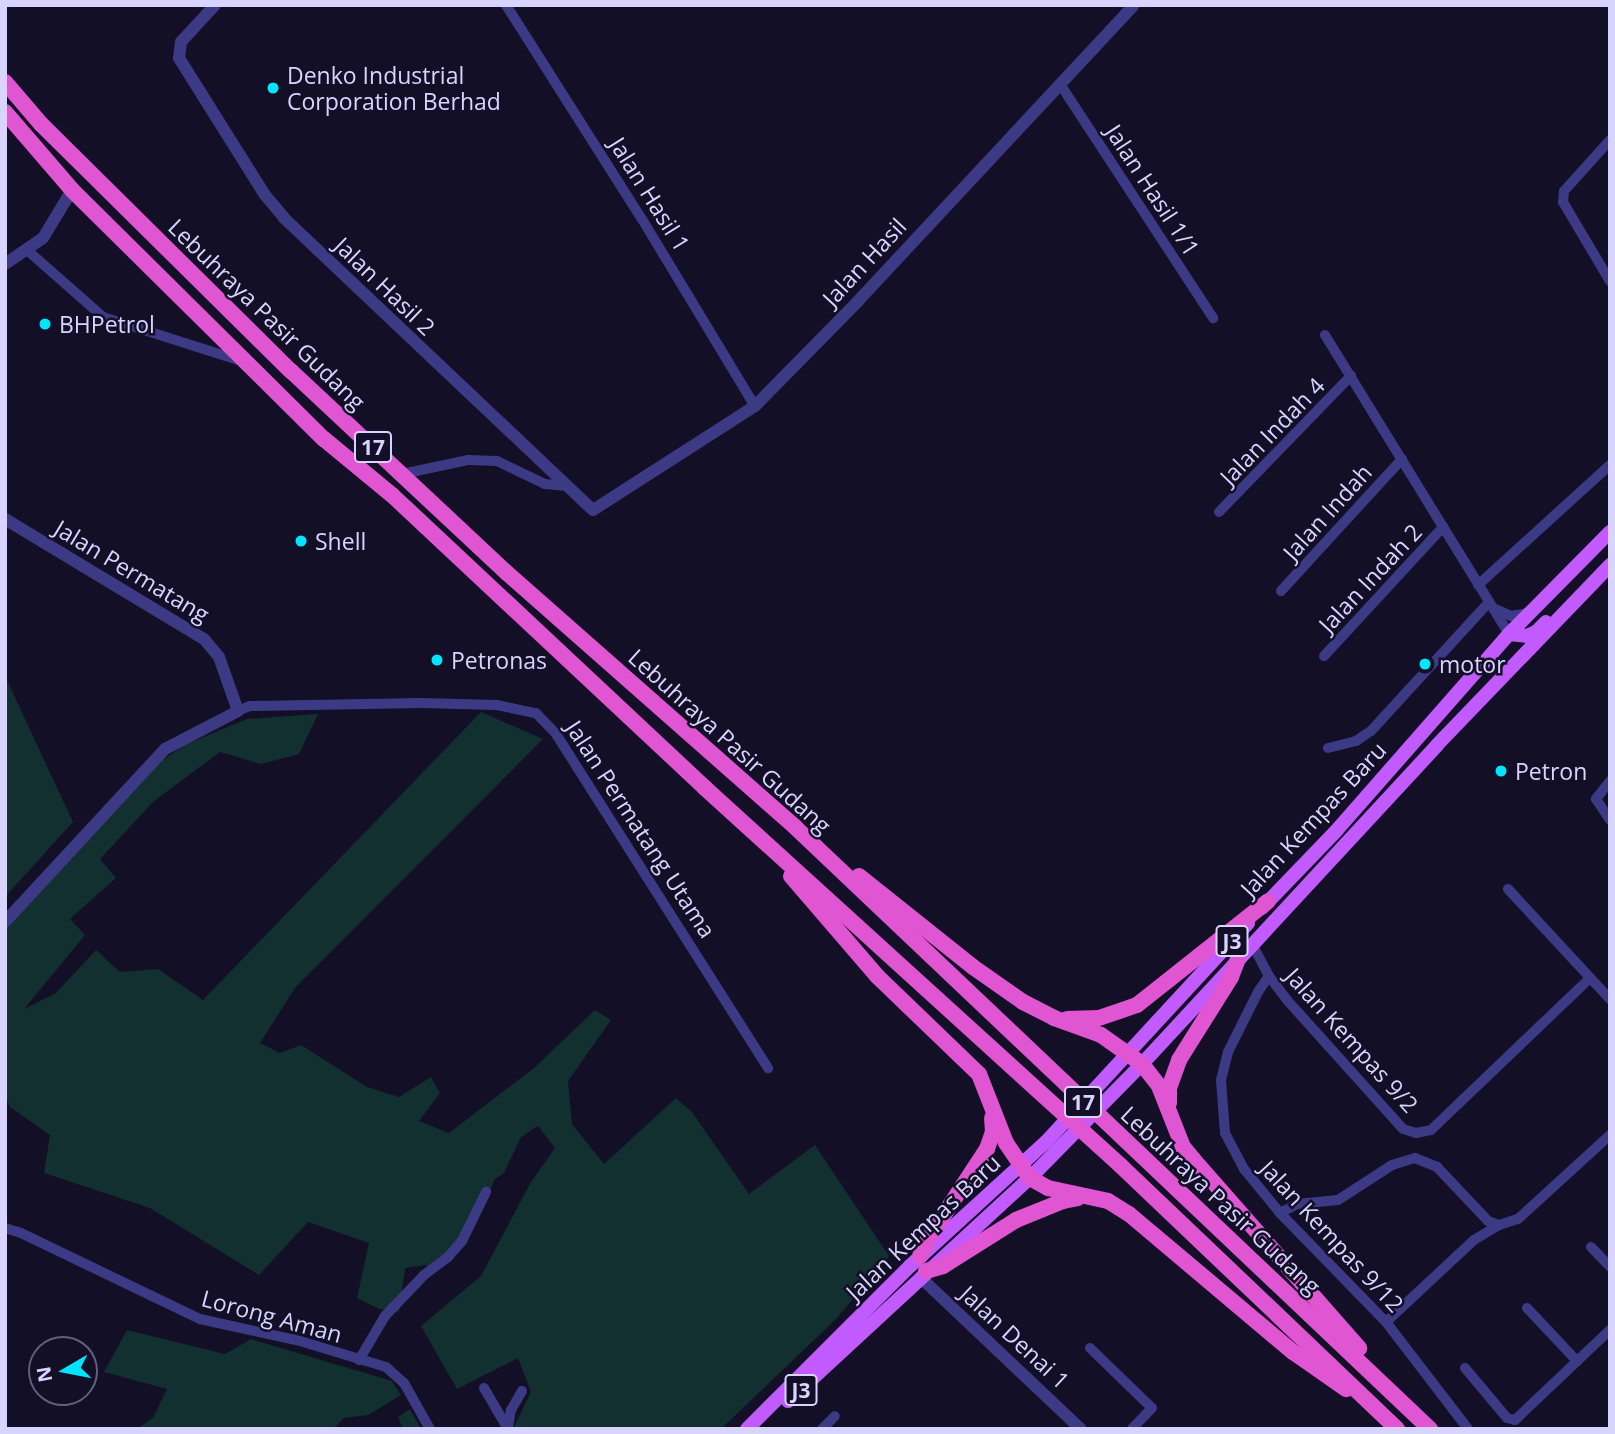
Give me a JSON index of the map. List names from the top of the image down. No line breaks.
{"streets":{"highway":["Lebuhraya Pasir Gudang","17"],"main road":["Jalan Kempas Baru","J3"],"street":["Jalan Hasil 1/1","Jalan Hasil 1","Jalan Hasil","Jalan Hasil 2","Jalan Indah 4","Jalan Indah","Jalan Permatang","Jalan Indah 2","Jalan Permatang Utama","Jalan Kempas 9/2","Jalan Kempas 9/12","Lorong Aman","Jalan Denai 1"]},"crossings":[["Jalan Hasil 1/1","Jalan Hasil"],["Jalan Hasil 1","Jalan Hasil"],["Jalan Hasil","Jalan Hasil 2"],["Jalan Indah 4","Jalan Indah"],["Jalan Indah","Jalan Indah 2"],["Jalan Indah","Jalan Kempas Baru"],["Jalan Permatang","Jalan Permatang Utama"],["Jalan Kempas Baru","Jalan Kempas 9/2"],["Jalan Kempas Baru","Jalan Denai 1"],["Jalan Kempas 9/2","Jalan Kempas 9/12"]],"places":["Denko Industrial Corporation Berhad","BHPetrol","Shell","Petronas","motor","Petron"],"north":"left"}
